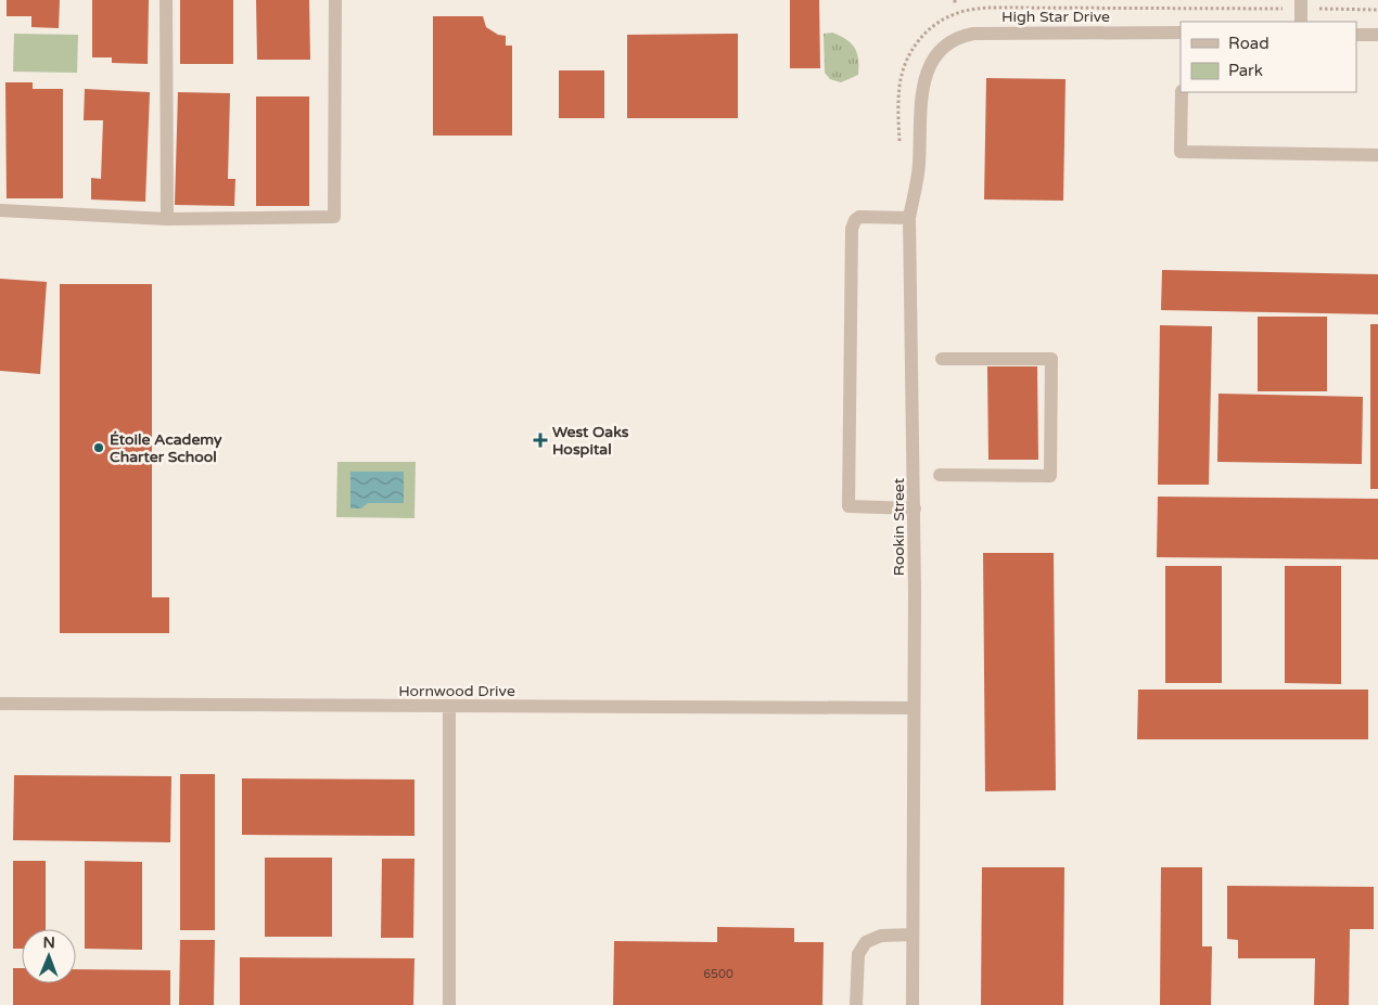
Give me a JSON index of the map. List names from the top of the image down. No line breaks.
{"streets":{"street":["High Star Drive","Rookin Street","Hornwood Drive"]},"crossings":[["High Star Drive","Rookin Street"],["Rookin Street","Hornwood Drive"]],"places":{"health":["West Oaks Hospital"],"other":["Étoile Academy Charter School"]},"house_numbers":["6500"],"legend":["Road","Park"],"north":"top"}
